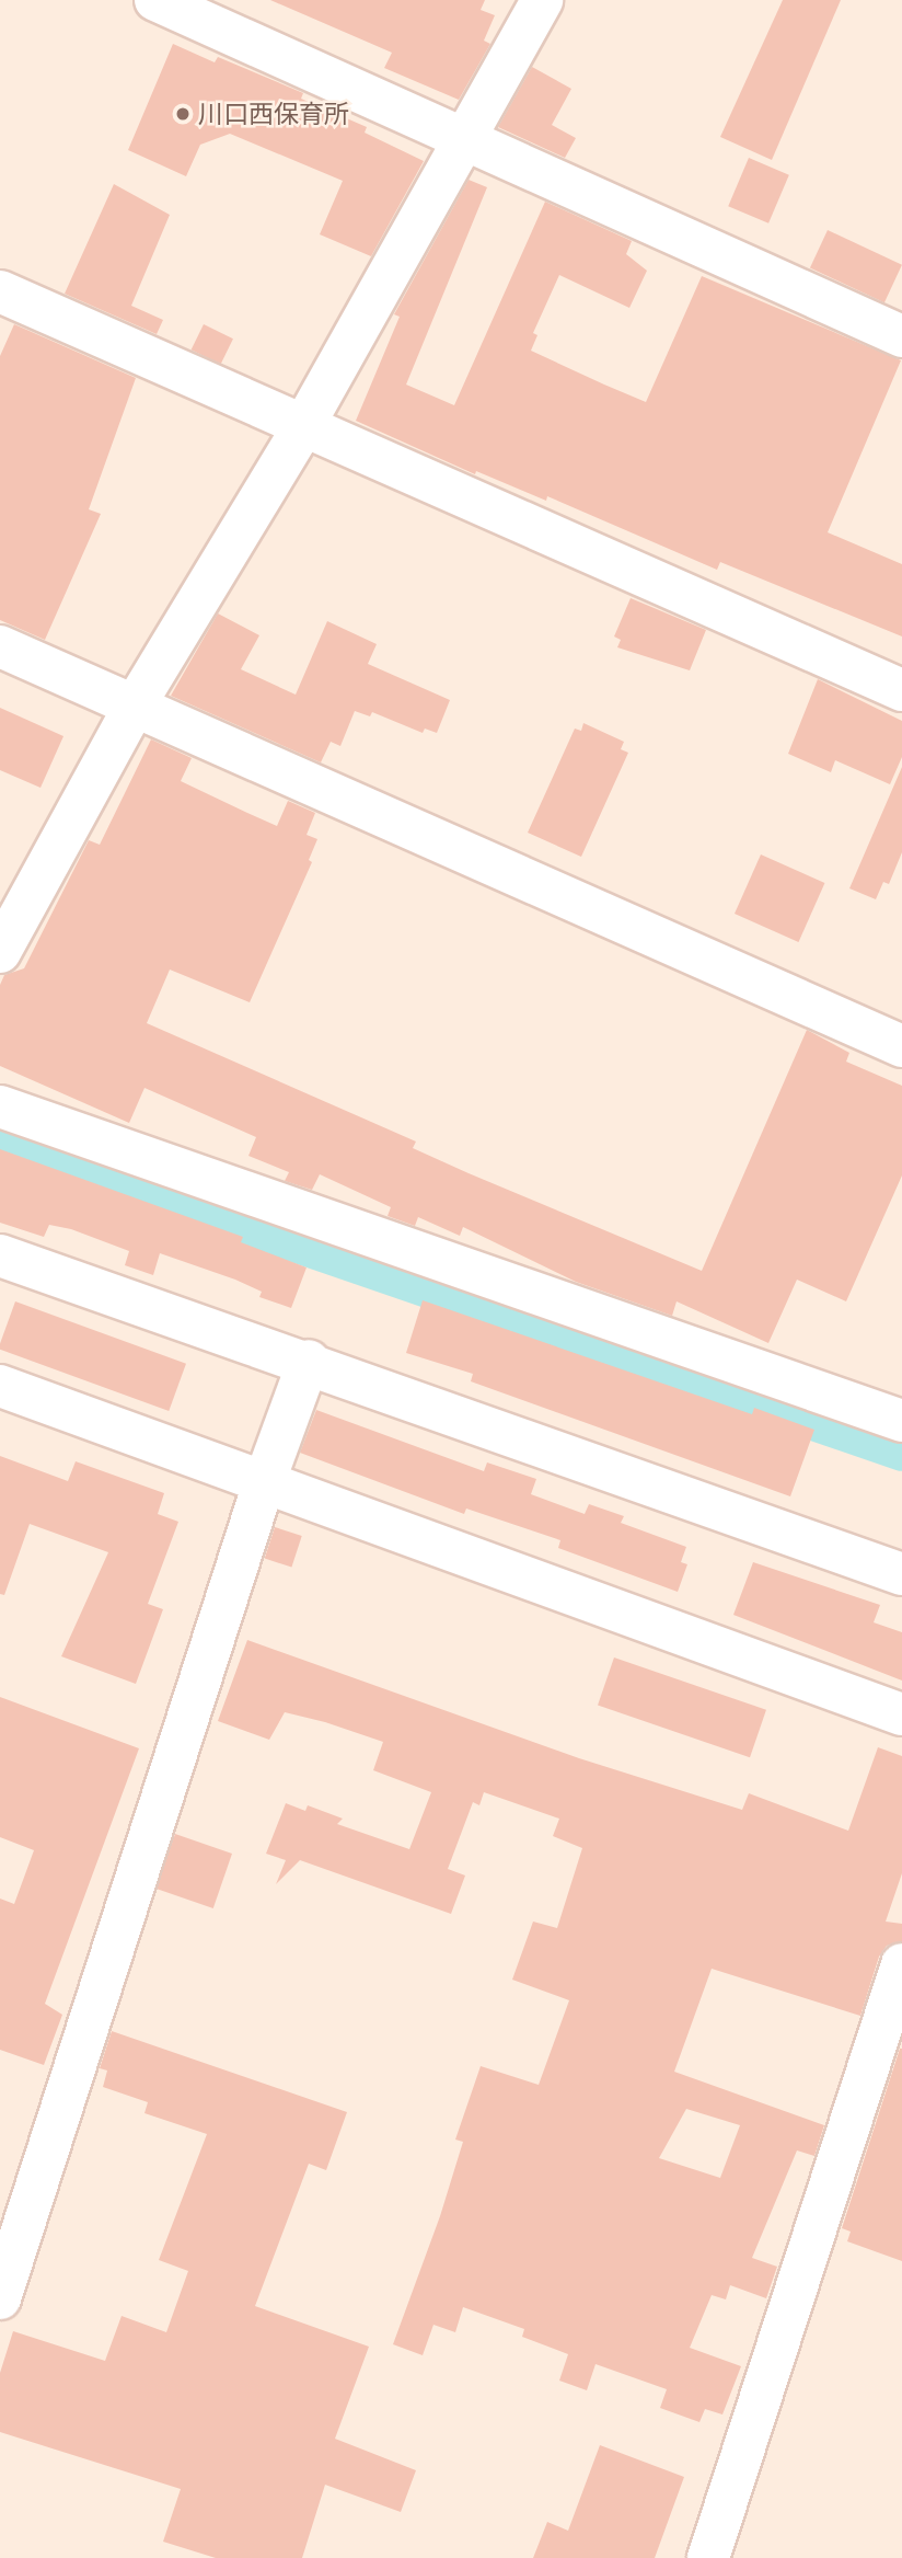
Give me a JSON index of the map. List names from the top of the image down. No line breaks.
{"places":["川口西保育所"]}
